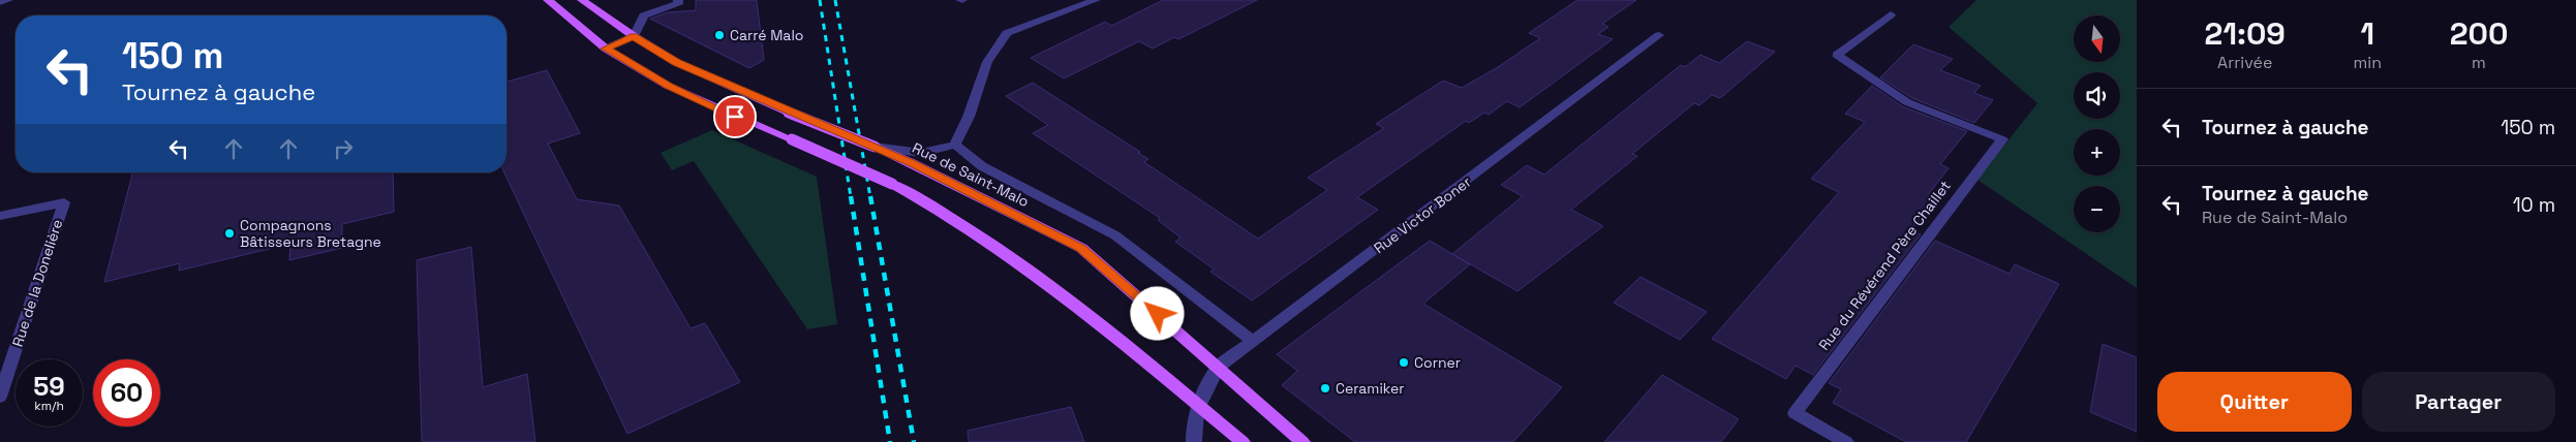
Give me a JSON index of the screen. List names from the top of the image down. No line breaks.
{"streets":{"main road":["Rue de Saint-Malo"],"street":["Rue Victor Boner","Rue du Révérend Père Chaillet","Rue de la Donelière"]},"crossings":[["Rue de Saint-Malo","Rue Victor Boner"]],"places":["Carré Malo","Compagnons Bâtisseurs Bretagne","Corner","Ceramiker"],"north":"bottom","page":{"eta":["21:09","Arrivée","1","min","200","m"],"map_buttons":["+","−"],"turn":["150 m","Tournez à gauche"],"list":[{"name":"Tournez à gauche","value":"150 m"},{"name":"Tournez à gauche","note":"Rue de Saint-Malo","value":"10 m"}],"speed":"59 km/h","limit":"60","buttons":["Quitter","Partager"]}}
